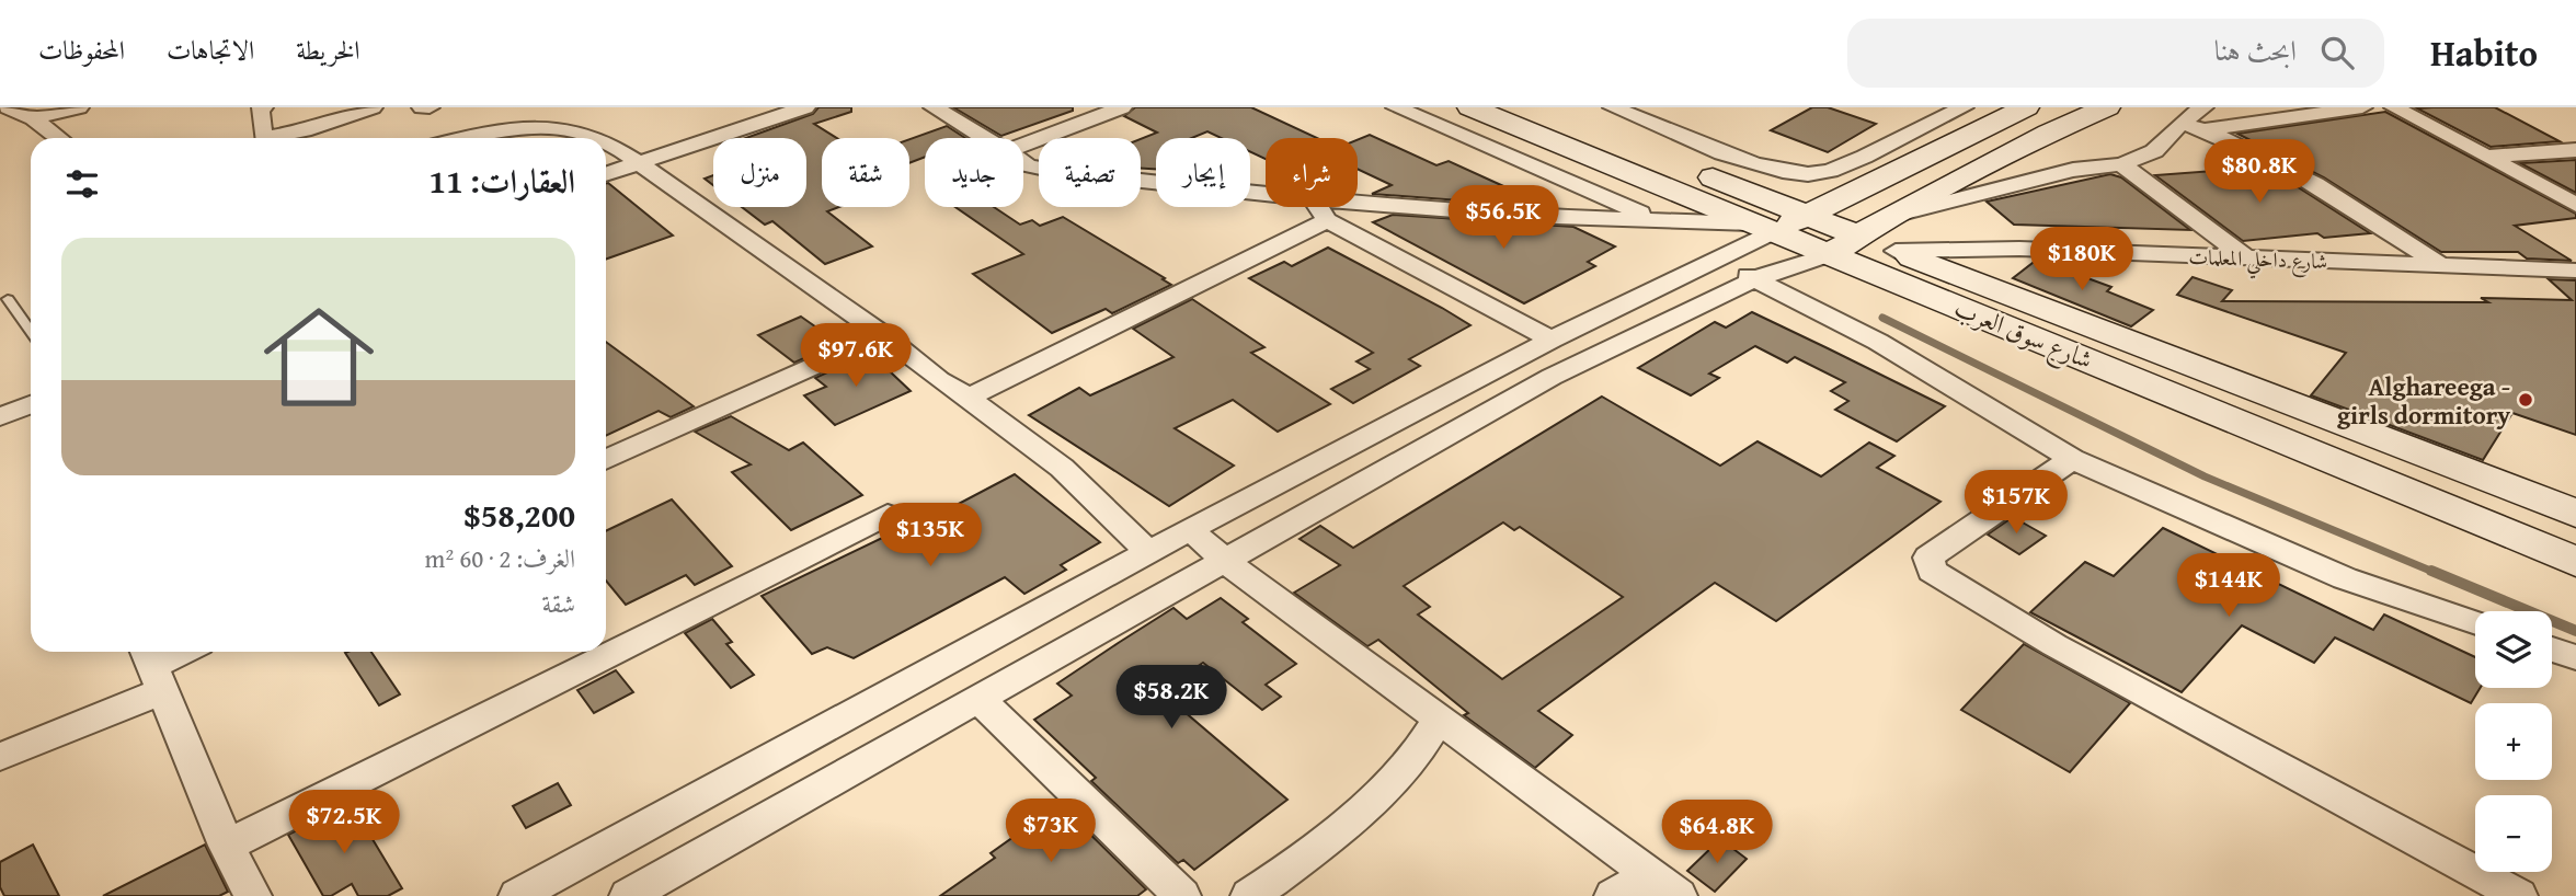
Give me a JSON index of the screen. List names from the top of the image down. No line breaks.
{"streets":{"main road":["شارع سوق العرب"],"street":["شارع داخلي المعلمات"]},"places":["Alghareega - girls dormitory"],"page":{"header":"Habito","search":"ابحث هنا","nav":["الخريطة","الاتجاهات","المحفوظات"],"chip":["شراء","إيجار","تصفية","جديد","شقة","منزل"],"heading":"العقارات: 11","price":["$80.8K","$56.5K","$180K","$97.6K","$157K","$135K","$144K","$58.2K","$72.5K","$73K","$64.8K"],"list":[{"name":"$58,200","note":"الغرف: 2 · 60 m² · شقة"}],"map_buttons":["+","−"]}}
